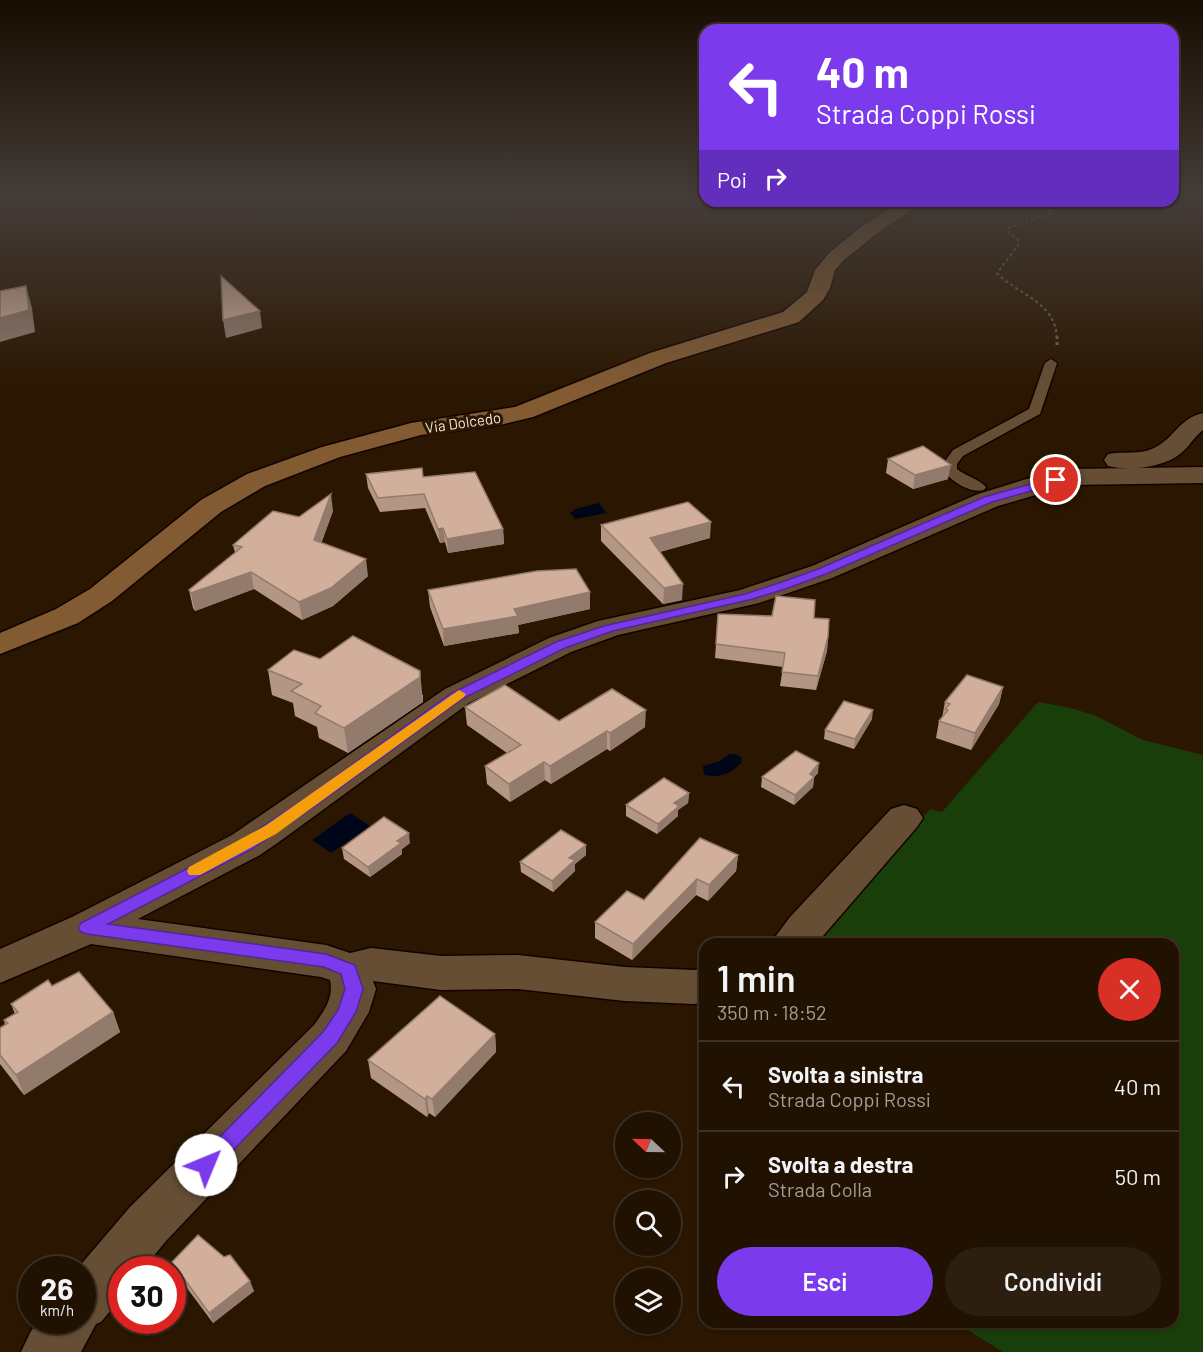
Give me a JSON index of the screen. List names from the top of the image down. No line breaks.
{"streets":{"main road":["Via Dolcedo"]},"north":"left","page":{"turn":["40 m","Strada Coppi Rossi"],"then":"Poi","heading":["1 min","350 m · 18:52"],"list":[{"name":"Svolta a sinistra","note":"Strada Coppi Rossi","value":"40 m"},{"name":"Svolta a destra","note":"Strada Colla","value":"50 m"}],"buttons":["Esci","Condividi"],"speed":"26 km/h","limit":"30"}}
